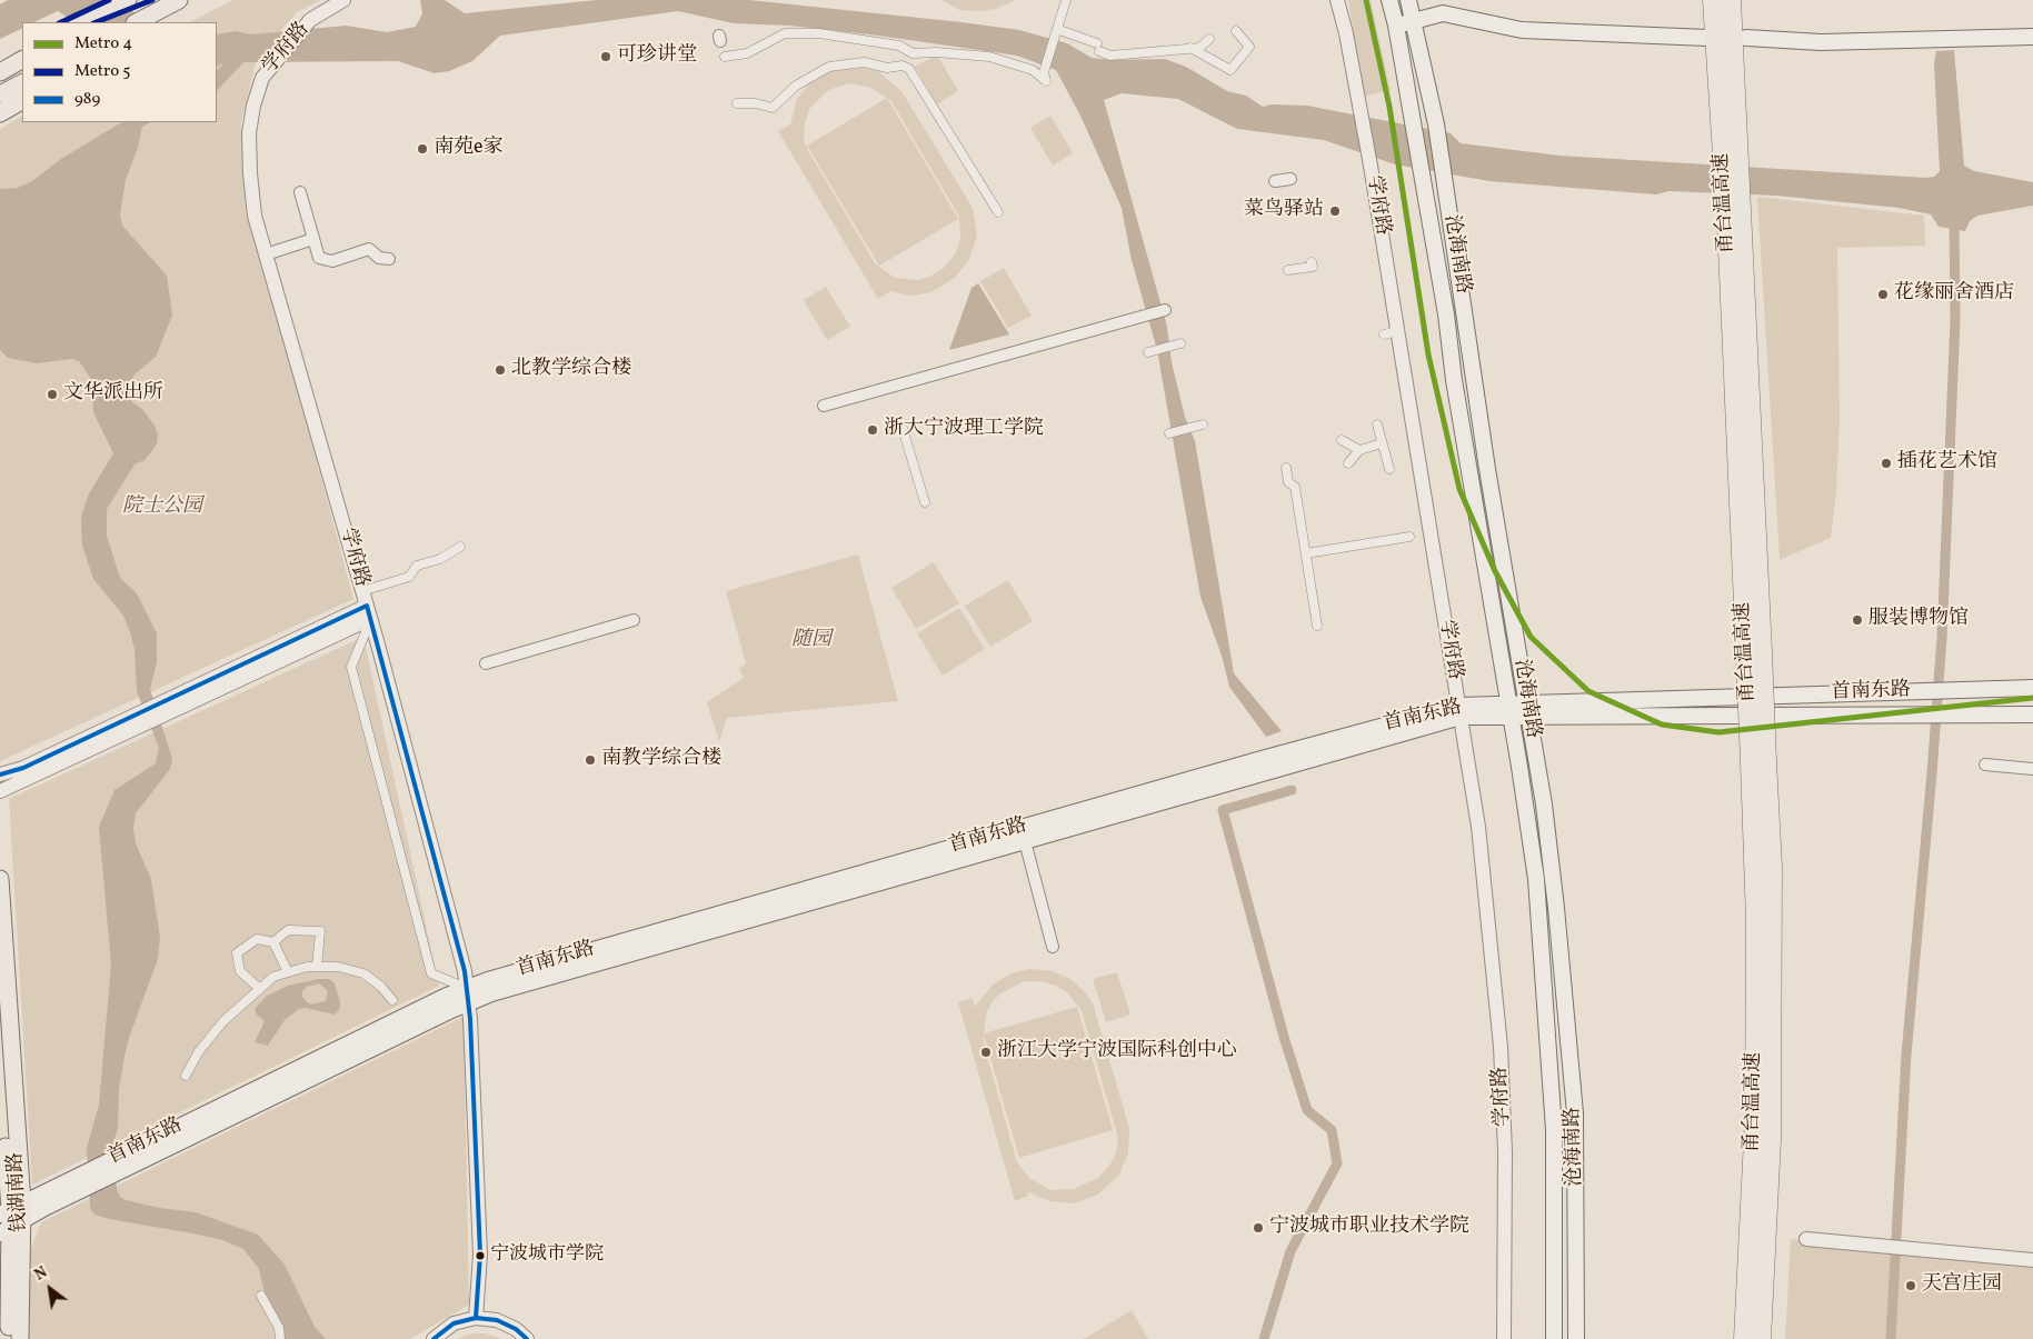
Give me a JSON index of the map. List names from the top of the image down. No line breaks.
{"streets":{"highway":["甬台温高速"],"main road":["沧海南路","首南东路","钱湖南路"],"street":["学府路"]},"crossings":[["学府路","首南东路"],["甬台温高速","首南东路"],["沧海南路","首南东路"],["首南东路","钱湖南路"]],"parks":["院士公园","随园"],"places":["可珍讲堂","南苑e家","菜鸟驿站","花缘丽舍酒店","北教学综合楼","文华派出所","浙大宁波理工学院","插花艺术馆","服装博物馆","南教学综合楼","浙江大学宁波国际科创中心","宁波城市职业技术学院","宁波城市学院","天宫庄园"],"lines":["metro line 4","metro line 5","transit line 989"],"legend":["Metro 4","Metro 5","989"],"north":"top left"}
